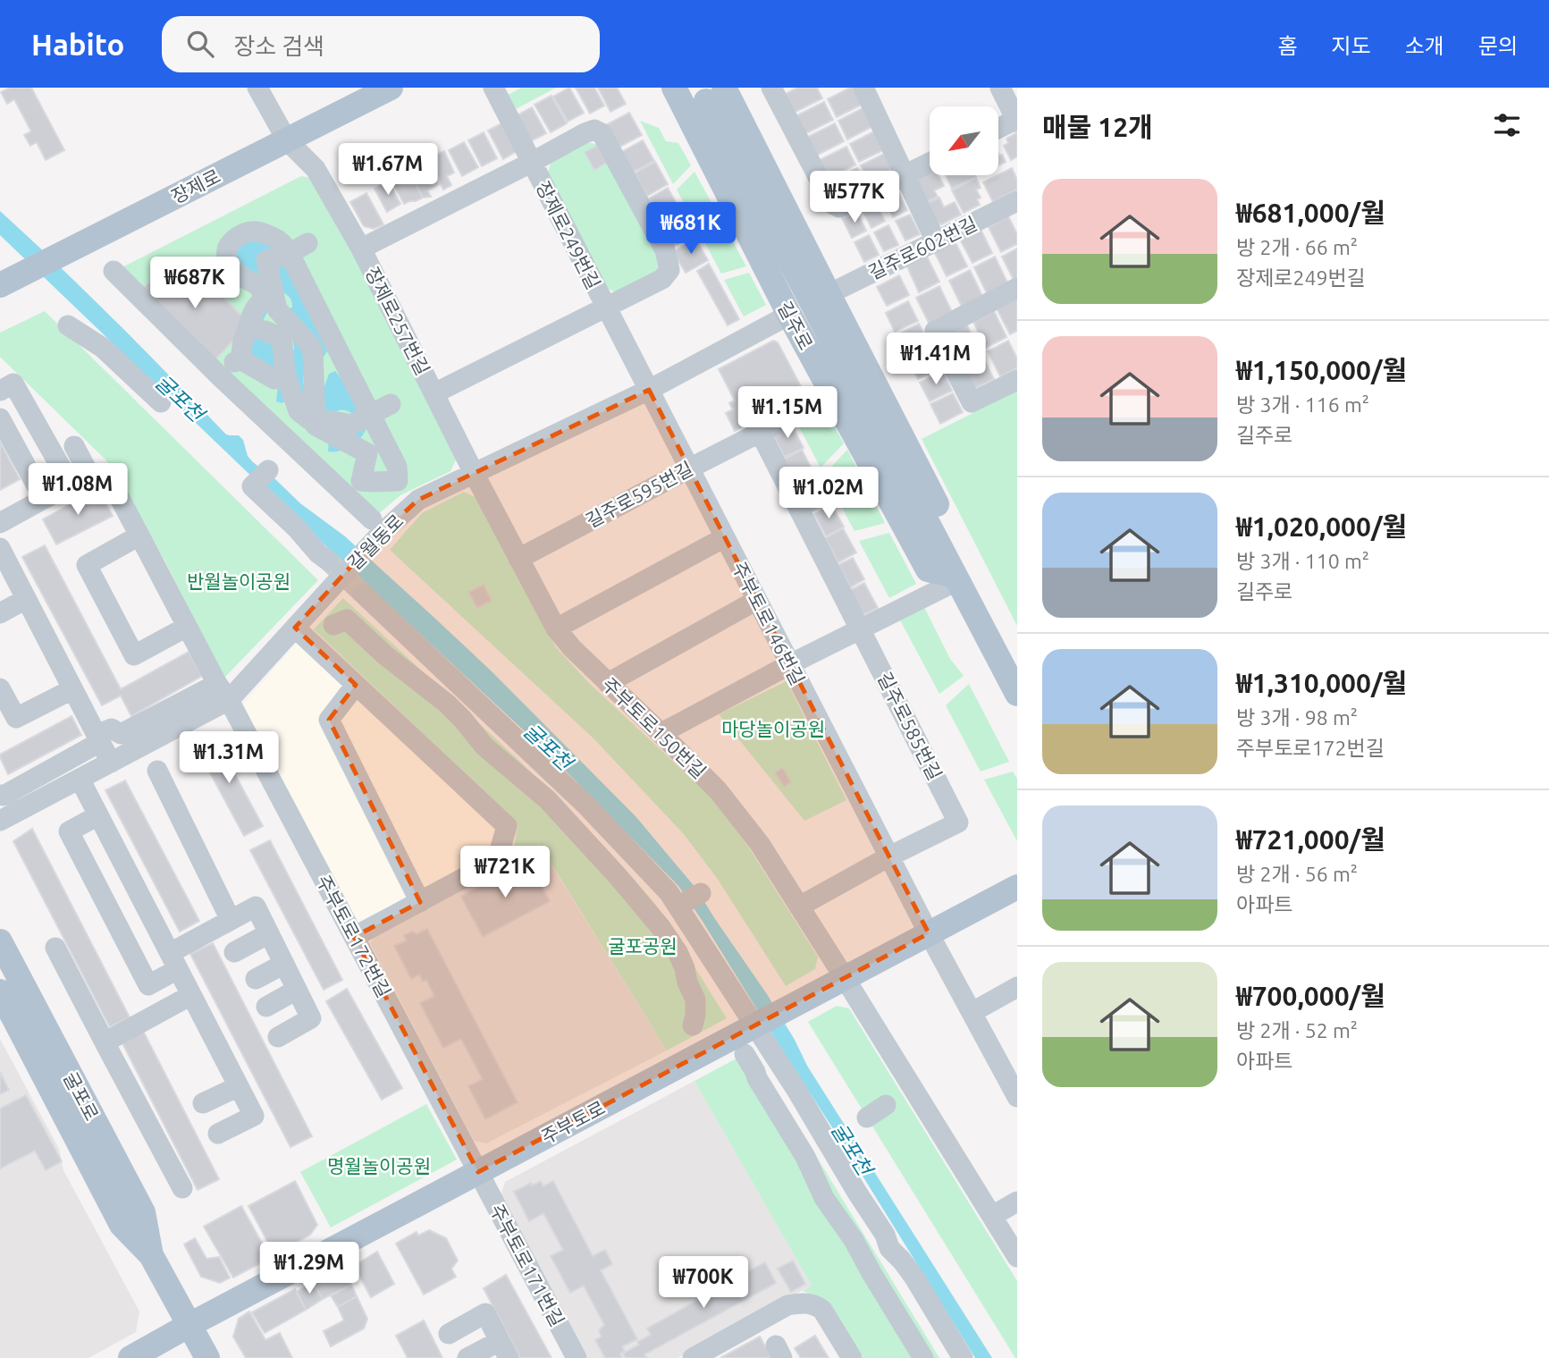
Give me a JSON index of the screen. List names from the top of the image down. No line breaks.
{"streets":{"main road":["장제로","길주로","굴포로","주부토로"],"street":["장제로249번길","길주로602번길","장제로257번길","길주로595번길","갈월동로","주부토로146번길","길주로585번길","주부토로150번길","주부토로172번길","주부토로171번길"]},"crossings":[["장제로","장제로257번길"],["장제로249번길","장제로257번길"],["장제로249번길","갈월동로"],["장제로249번길","주부토로146번길"],["장제로257번길","갈월동로"],["장제로257번길","주부토로150번길"],["길주로","길주로595번길"],["길주로","갈월동로"],["길주로595번길","주부토로146번길"],["길주로595번길","길주로585번길"],["길주로595번길","주부토로150번길"],["갈월동로","주부토로146번길"],["갈월동로","주부토로150번길"],["갈월동로","주부토로172번길"],["주부토로146번길","길주로585번길"],["주부토로146번길","주부토로"],["주부토로150번길","주부토로"],["주부토로172번길","주부토로"],["주부토로172번길","주부토로171번길"],["굴포로","주부토로"],["주부토로","주부토로171번길"]],"water":["굴포천"],"parks":["반월놀이공원","마당놀이공원","굴포공원","명월놀이공원"],"north":"bottom left","page":{"header":"Habito","search":"장소 검색","nav":["홈","지도","소개","문의"],"heading":"매물 12개","price":["₩1.67M","₩577K","₩681K","₩687K","₩1.41M","₩1.15M","₩1.08M","₩1.02M","₩1.31M","₩721K","₩1.29M","₩700K"],"list":[{"name":"₩681,000/월","note":"방 2개 · 66 m² · 장제로249번길"},{"name":"₩1,150,000/월","note":"방 3개 · 116 m² · 길주로"},{"name":"₩1,020,000/월","note":"방 3개 · 110 m² · 길주로"},{"name":"₩1,310,000/월","note":"방 3개 · 98 m² · 주부토로172번길"},{"name":"₩721,000/월","note":"방 2개 · 56 m² · 아파트"},{"name":"₩700,000/월","note":"방 2개 · 52 m² · 아파트"}]}}
